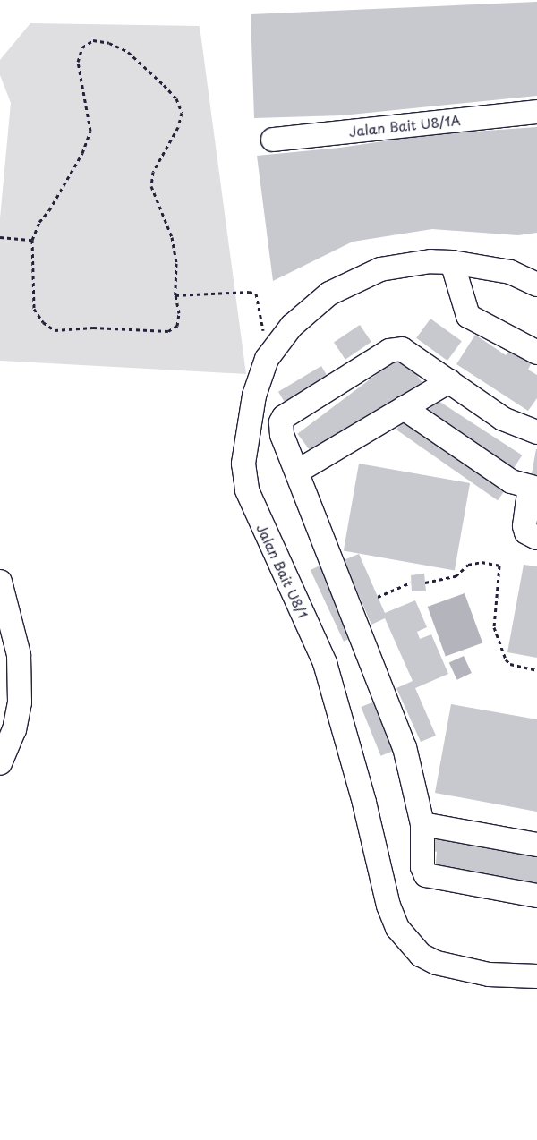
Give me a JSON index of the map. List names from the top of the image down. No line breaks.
{"streets":{"street":["Jalan Bait U8/1A","Jalan Bait U8/1"]}}
